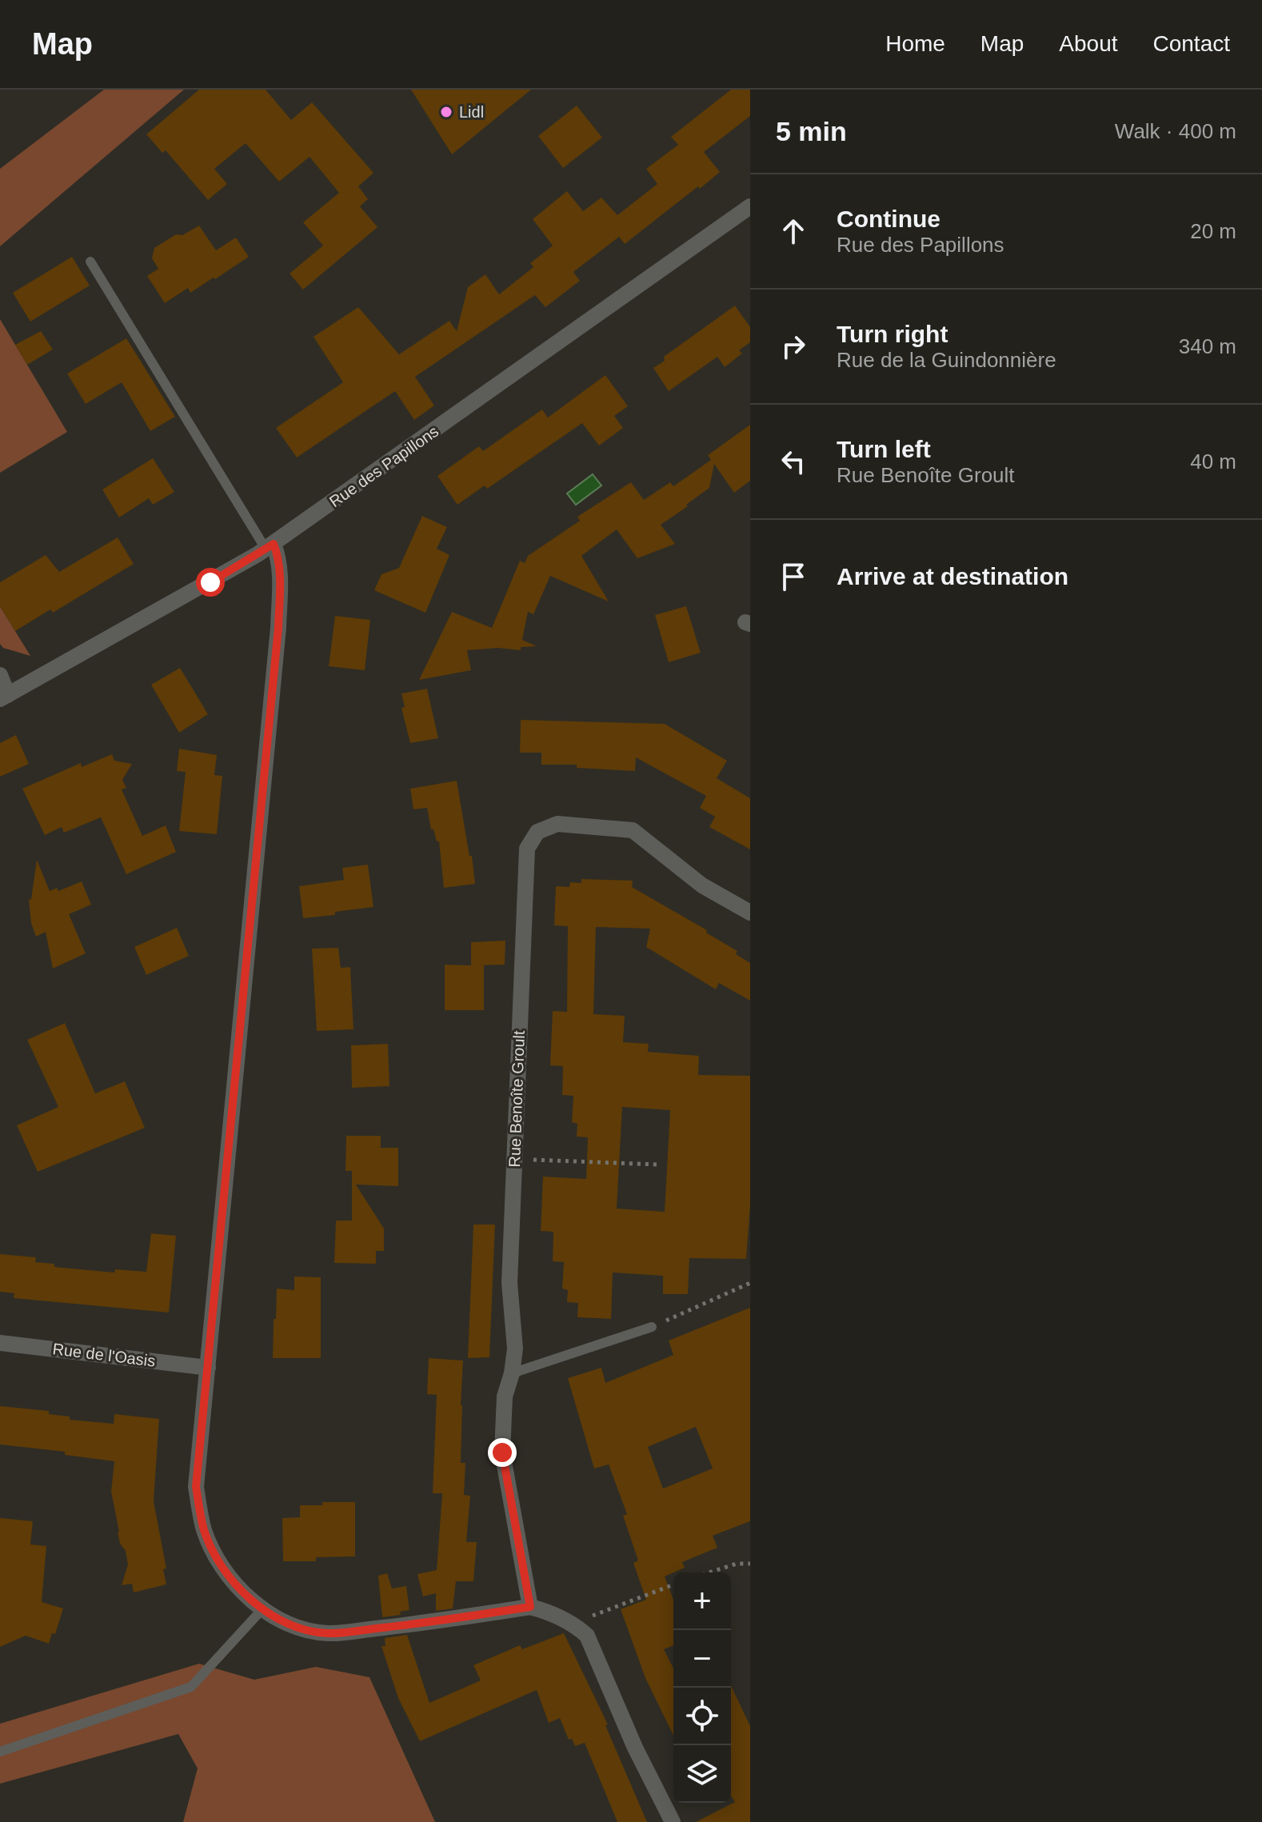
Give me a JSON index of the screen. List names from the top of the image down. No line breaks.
{"streets":{"street":["Rue des Papillons","Rue Benoîte Groult","Rue de l'Oasis"]},"places":["Lidl"],"page":{"header":"Map","nav":["Home","Map","About","Contact"],"heading":["5 min","Walk · 400 m"],"list":[["Continue","Rue des Papillons","20 m"],["Turn right","Rue de la Guindonnière","340 m"],["Turn left","Rue Benoîte Groult","40 m"],"Arrive at destination"],"map_buttons":["+","−"]}}
